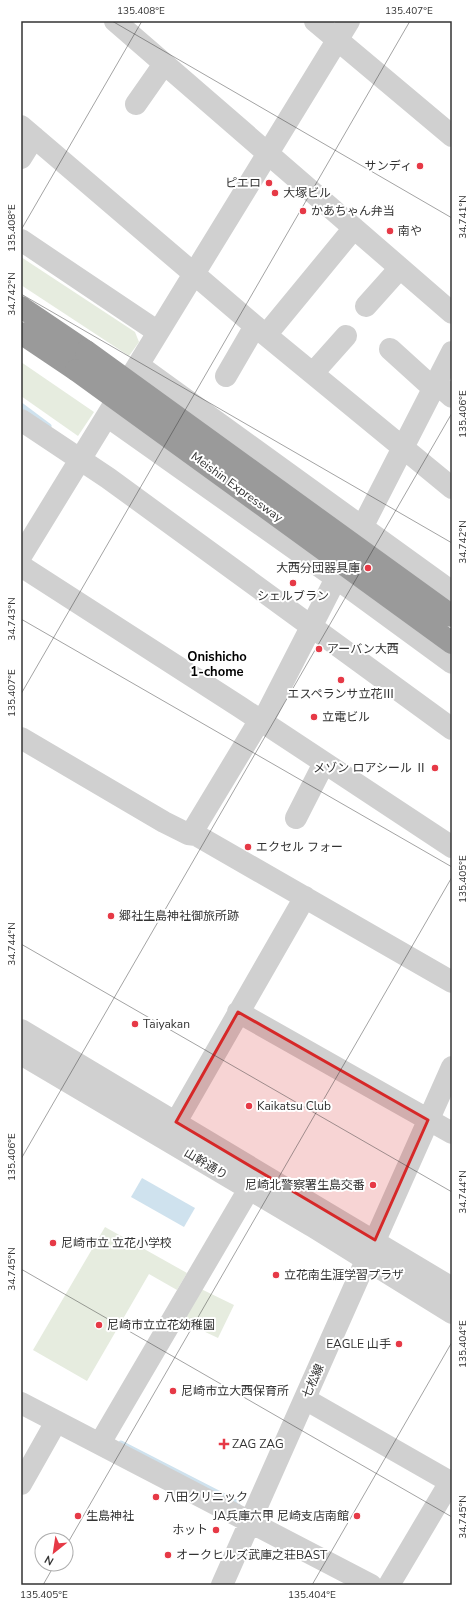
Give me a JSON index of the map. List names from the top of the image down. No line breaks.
{"streets":{"highway":["Meishin Expressway"],"street":["山幹通り","七松線"]},"crossings":[["山幹通り","七松線"]],"districts":["Onishicho 1-chome"],"places":{"other":["サンディ","ピエロ","大塚ビル","かあちゃん弁当","南や","大西分団器具庫","シェルブラン","アーバン大西","エスペランサ立花Ⅲ","立電ビル","メゾン ロアシール Ⅱ","エクセル フォー","郷社生島神社御旅所跡","Taiyakan","Kaikatsu Club","尼崎北警察署生島交番","尼崎市立 立花小学校","立花南生涯学習プラザ","尼崎市立立花幼稚園","EAGLE 山手","尼崎市立大西保育所","八田クリニック","生島神社","JA兵庫六甲 尼崎支店南館","ホット","オークヒルズ武庫之荘BAST"],"health":["ZAG ZAG"]},"north":"bottom left","coordinates":["135.408°E","135.407°E","34.741°N","34.742°N","135.406°E","34.743°N","135.405°E","34.744°N","34.745°N","135.404°E"]}
